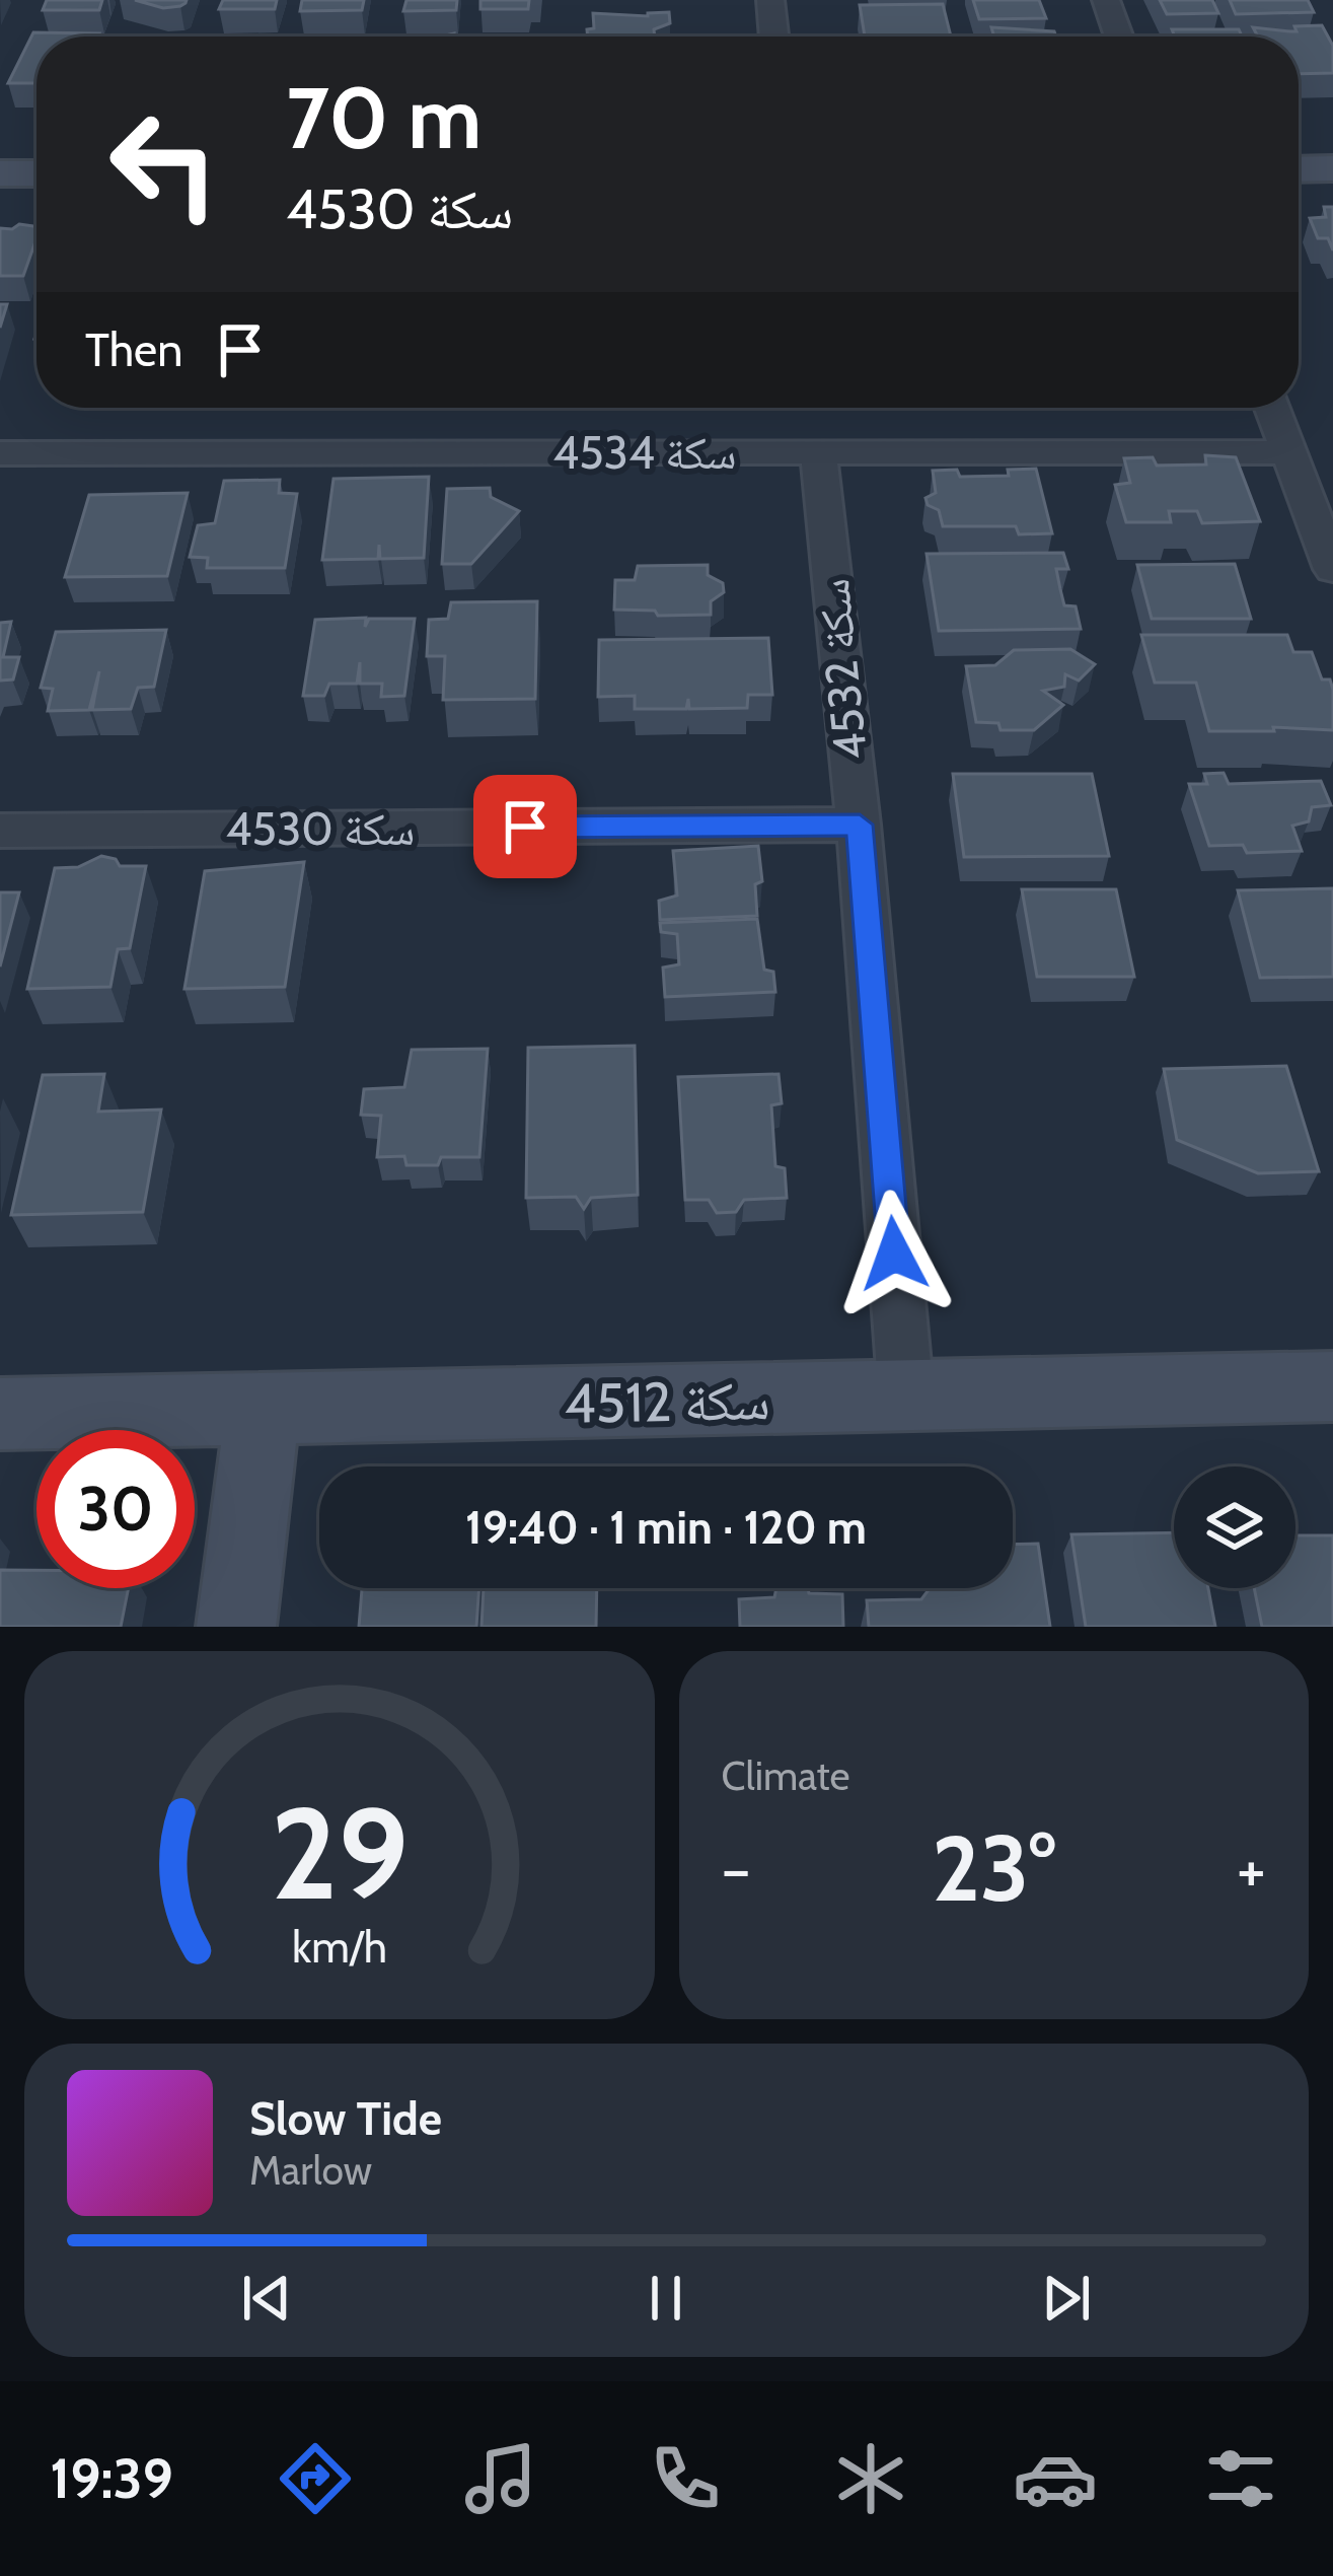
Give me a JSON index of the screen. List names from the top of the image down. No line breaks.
{"streets":{"street":["سكة 4534","سكة 4532","سكة 4530","سكة 4512"]},"crossings":[["سكة 4534","سكة 4532"],["سكة 4532","سكة 4530"],["سكة 4532","سكة 4512"]],"page":{"turn":["70 m","سكة 4530"],"then":"Then","limit":"30","trip":"19:40 · 1 min · 120 m","tile":"Climate","heat":["−","23°","+"],"song":["Slow Tide","Marlow"],"tabs":"19:39","gauge":["29","km/h"]}}
